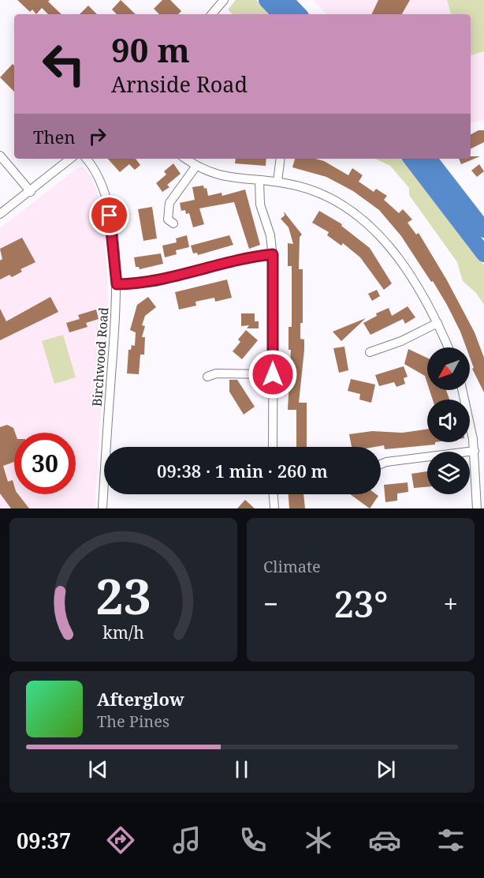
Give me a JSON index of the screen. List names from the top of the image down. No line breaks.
{"streets":{"street":["Birchwood Road"]},"north":"bottom left","page":{"turn":["90 m","Arnside Road"],"then":"Then","limit":"30","trip":"09:38 · 1 min · 260 m","tile":"Climate","heat":["−","23°","+"],"song":["Afterglow","The Pines"],"tabs":"09:37","gauge":["23","km/h"]}}
